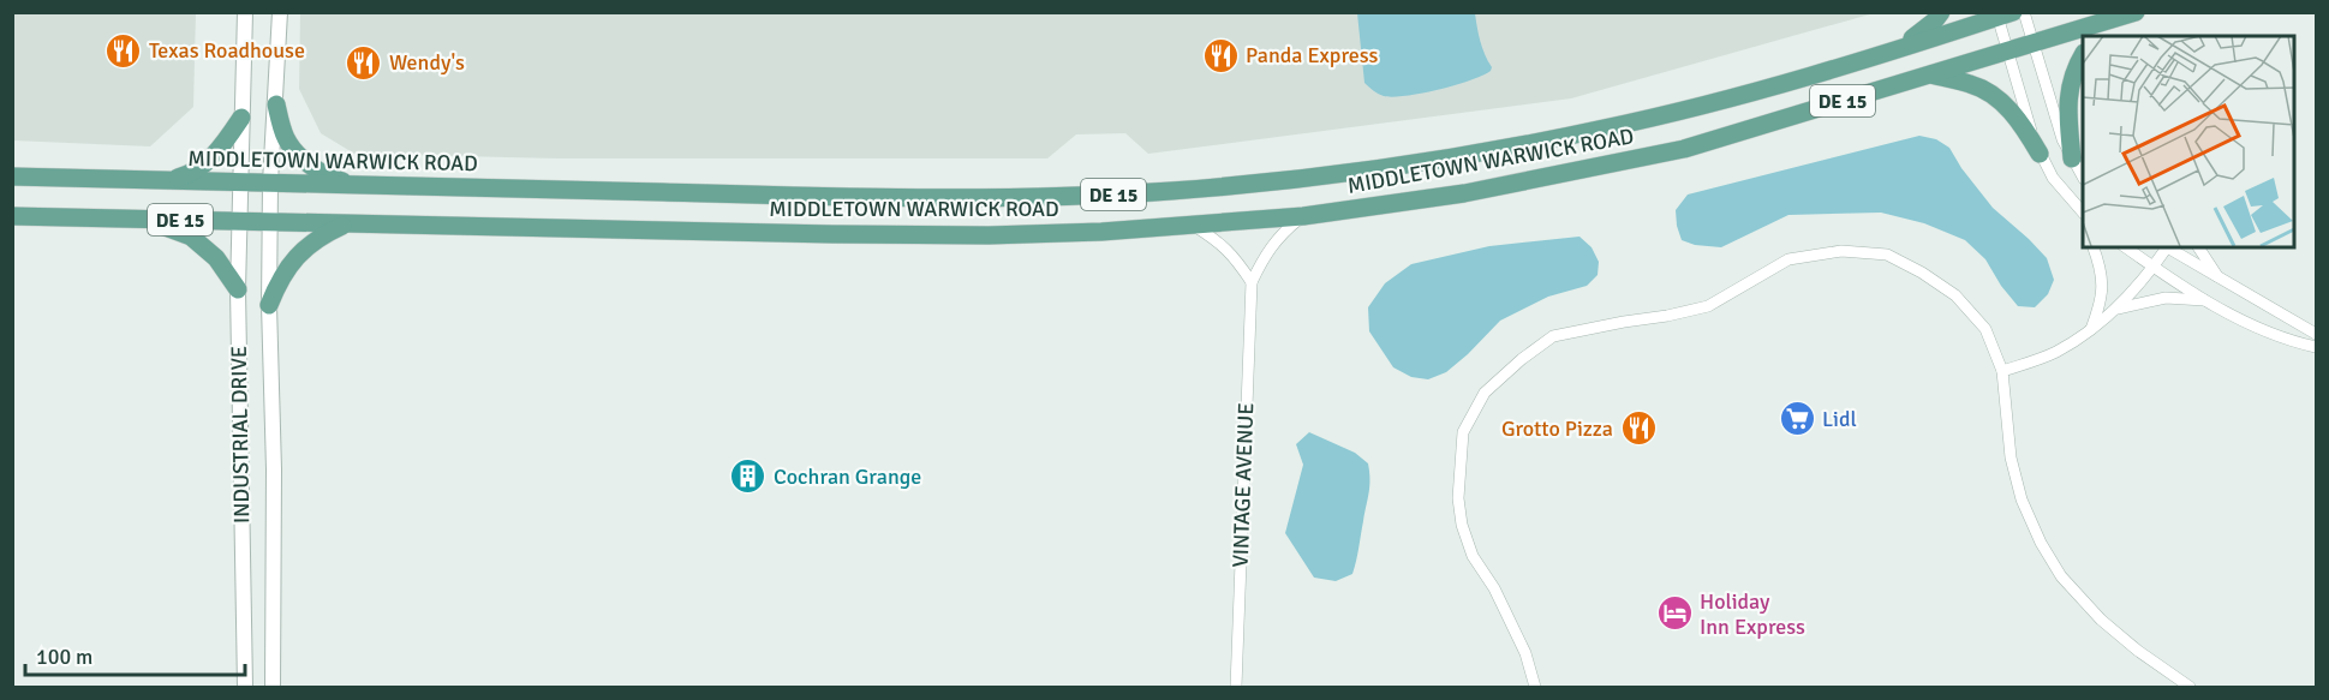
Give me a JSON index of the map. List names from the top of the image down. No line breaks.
{"streets":{"main road":["DE 15","MIDDLETOWN WARWICK ROAD"],"street":["INDUSTRIAL DRIVE","VINTAGE AVENUE"]},"crossings":[["MIDDLETOWN WARWICK ROAD","INDUSTRIAL DRIVE"],["MIDDLETOWN WARWICK ROAD","VINTAGE AVENUE"]],"places":{"restaurant":["Texas Roadhouse","Panda Express","Wendy's","Grotto Pizza"],"supermarket":["Lidl"],"building":["Cochran Grange"],"hotel":["Holiday Inn Express"]},"scale_bar":"100 m"}
